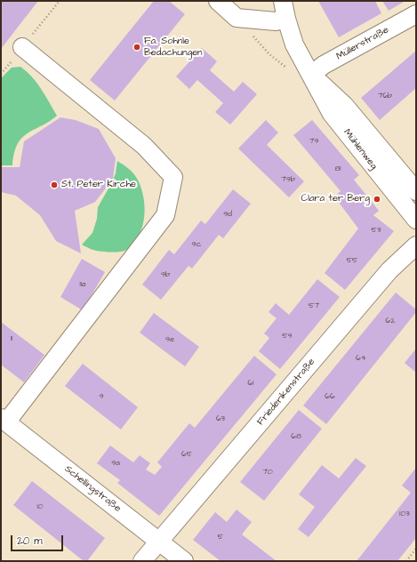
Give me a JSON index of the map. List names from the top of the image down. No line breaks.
{"streets":{"street":["Müllerstraße","Mühlenweg","Friederikenstraße","Schellingstraße"]},"crossings":[["Müllerstraße","Mühlenweg"],["Friederikenstraße","Schellingstraße"]],"places":["Fa. Sohnle Bedachungen","St. Peter Kirche","Clara ter Berg"],"house_numbers":["76b","79","81","79b","9d","53","9c","55","9b","11a","57","62","59","11","9e","64","61","9","66","63","68","65","9a","70","10","103","5"],"scale_bar":"20 m"}
